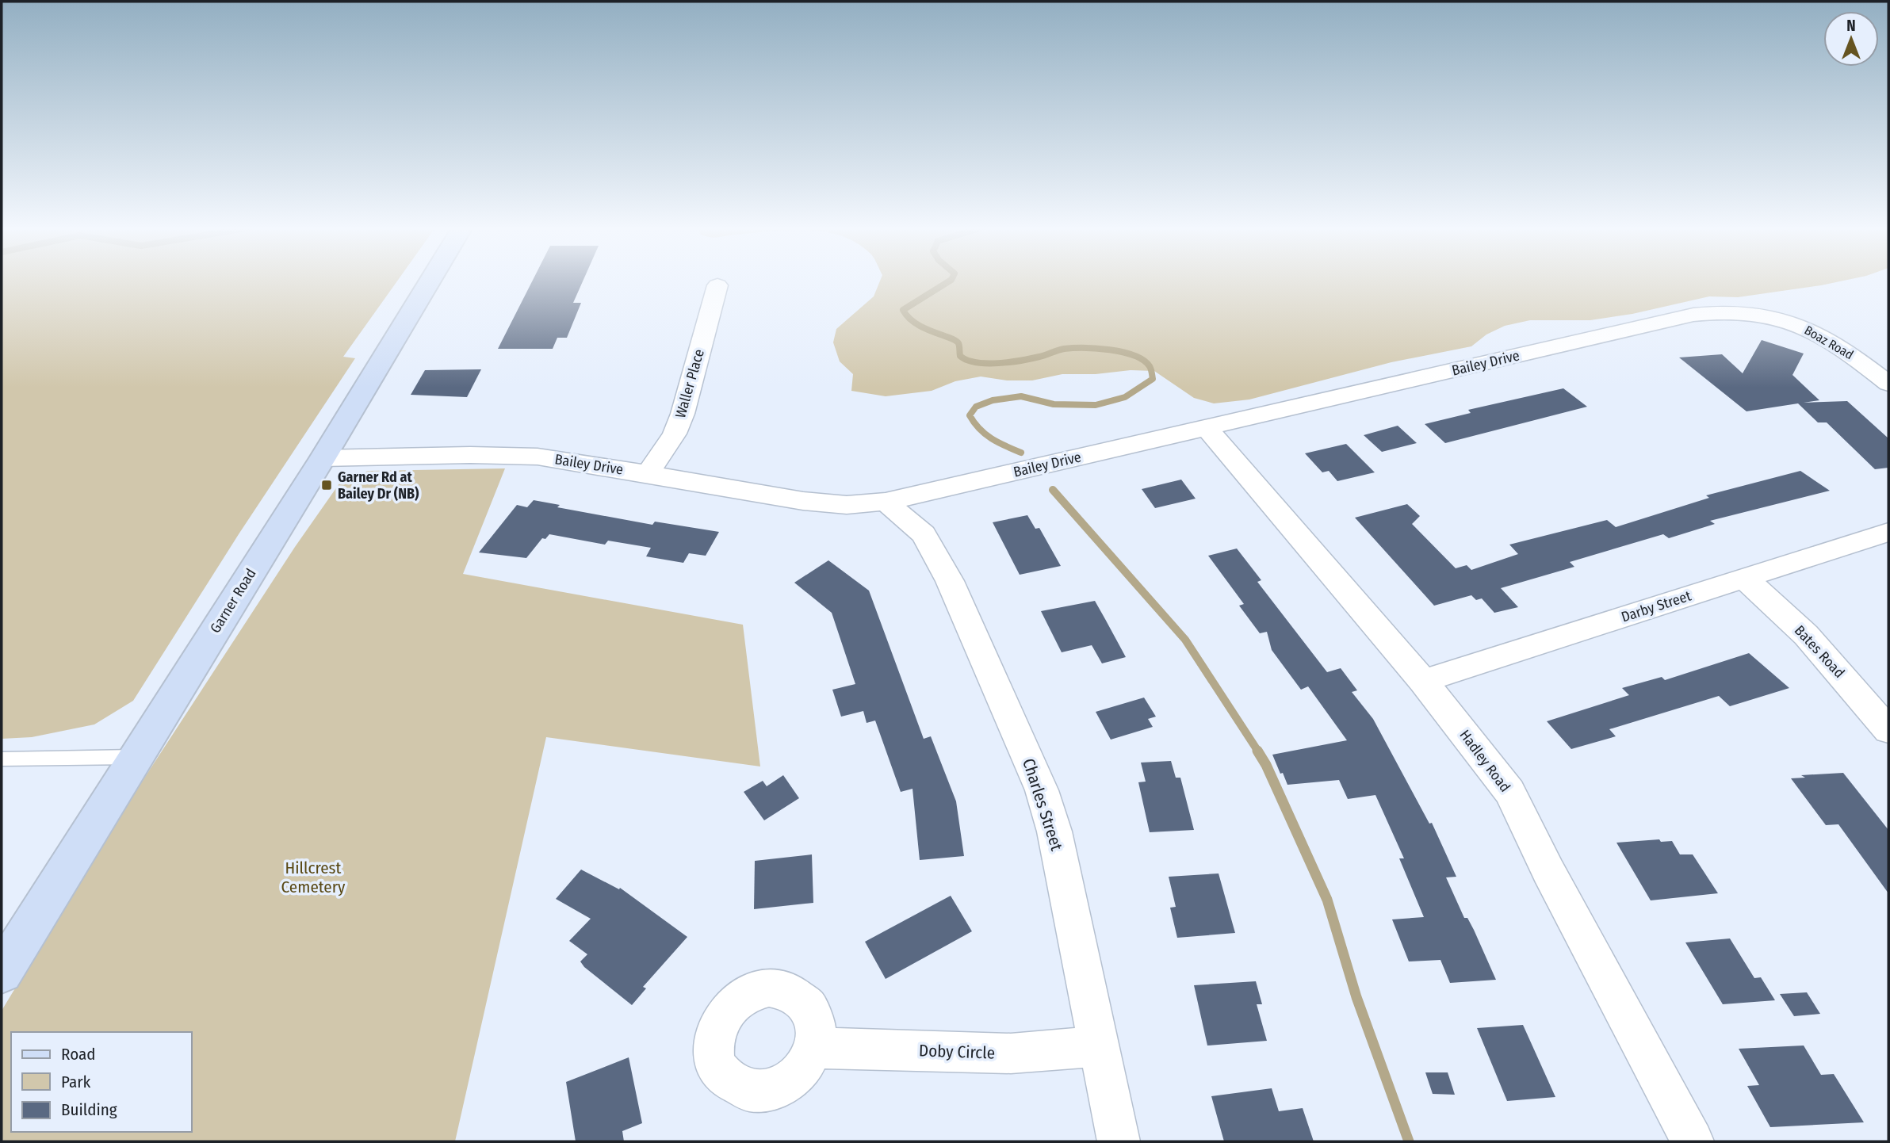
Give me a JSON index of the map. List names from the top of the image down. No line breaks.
{"streets":{"main road":["Garner Road"],"street":["Boaz Road","Bailey Drive","Waller Place","Darby Street","Bates Road","Hadley Road","Charles Street","Doby Circle"]},"crossings":[["Boaz Road","Bailey Drive"],["Bailey Drive","Waller Place"],["Bailey Drive","Garner Road"],["Bailey Drive","Hadley Road"],["Bailey Drive","Charles Street"],["Darby Street","Bates Road"],["Darby Street","Hadley Road"],["Charles Street","Doby Circle"]],"parks":["Hillcrest Cemetery"],"places":{"transit":["Garner Rd at Bailey Dr (NB)"]},"legend":["Road","Park","Building"],"north":"top"}
